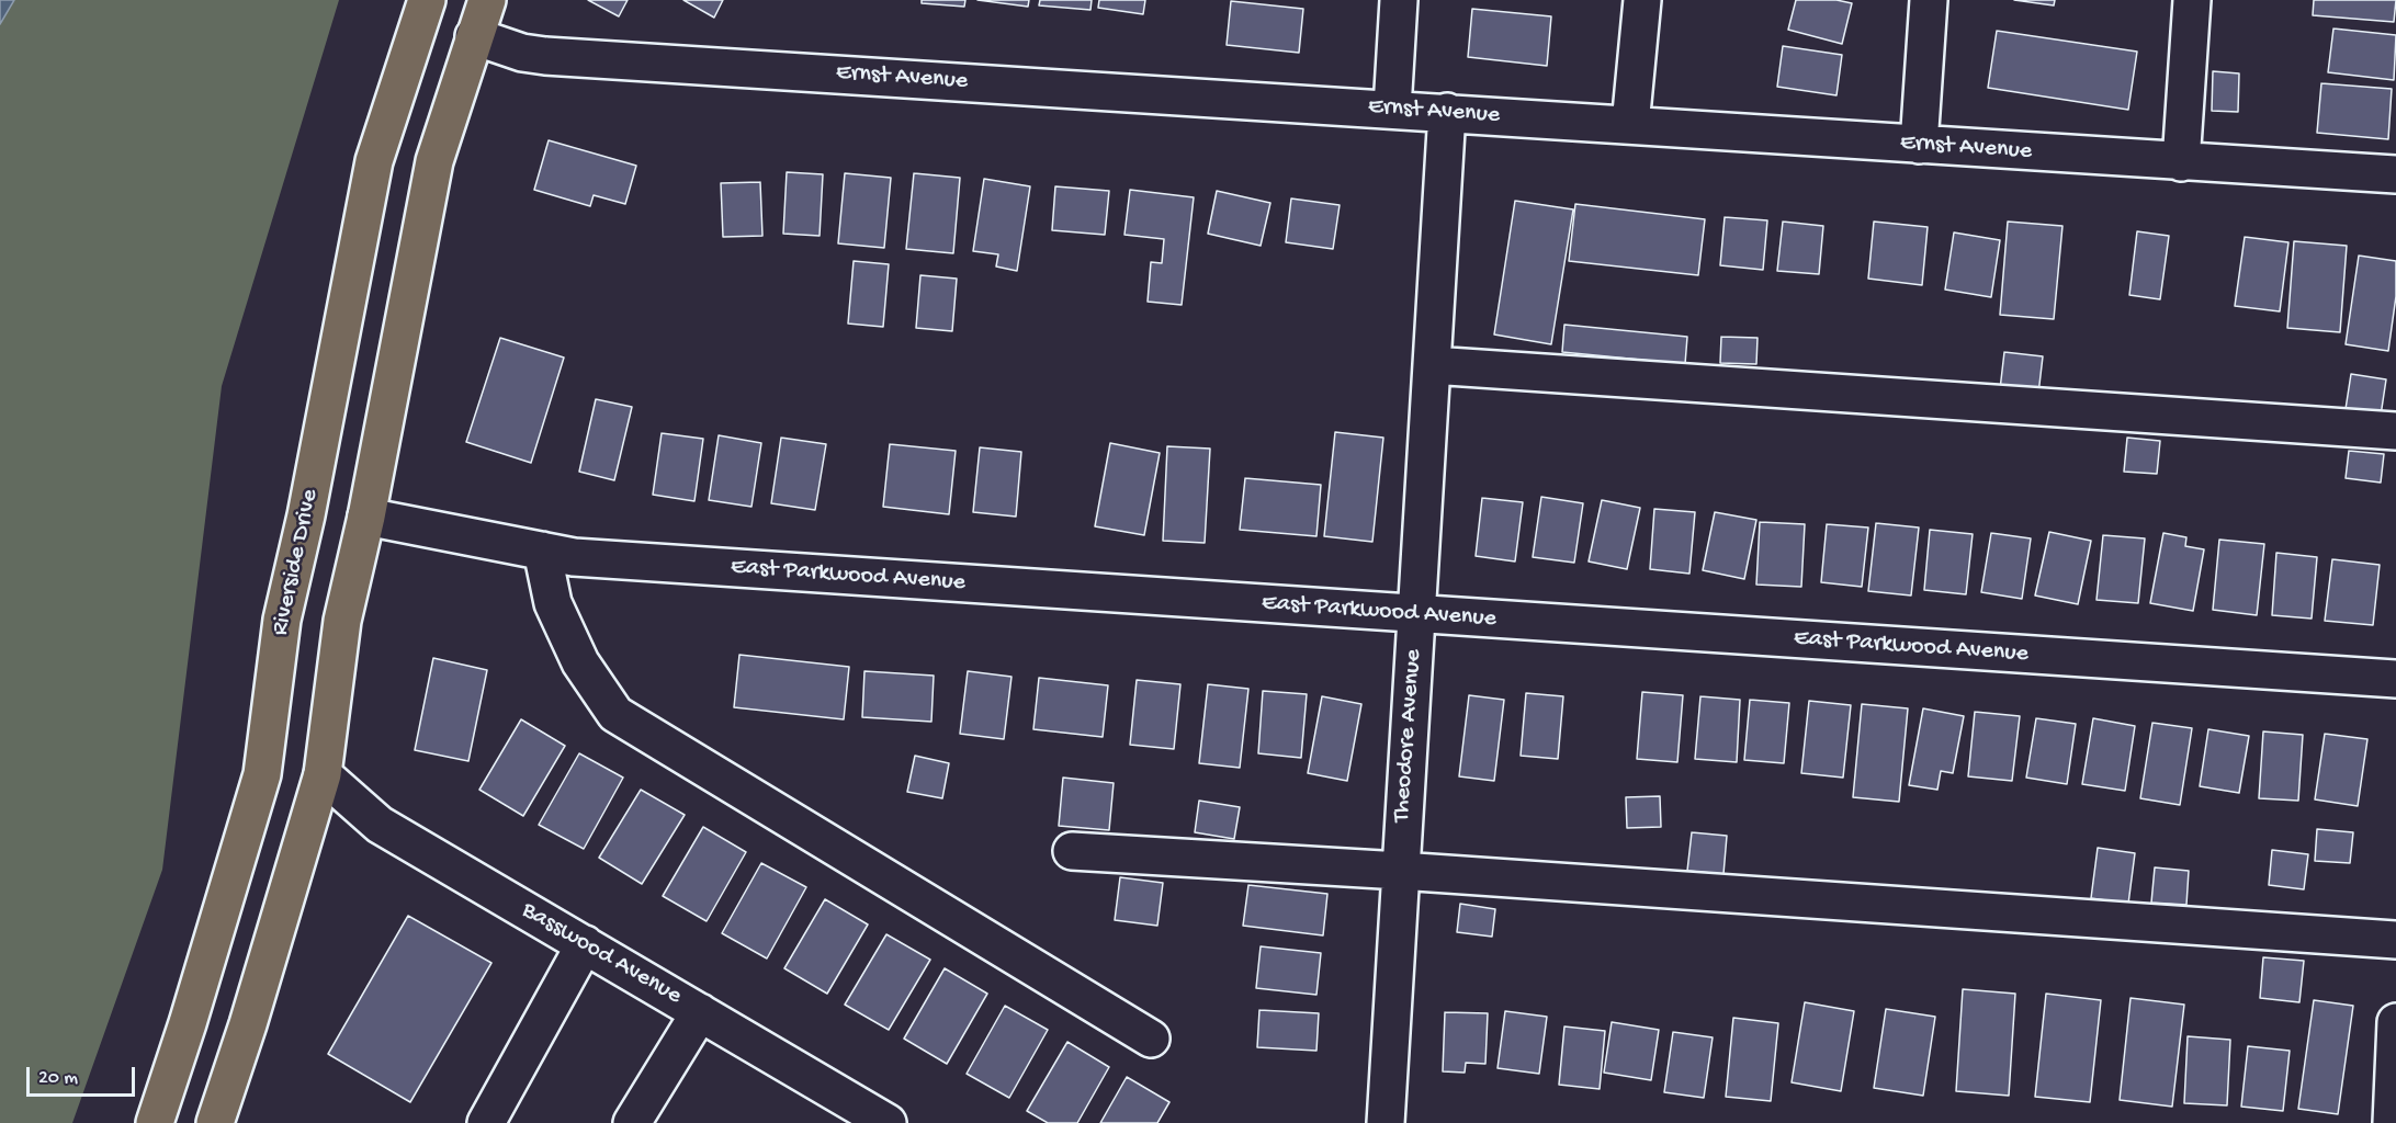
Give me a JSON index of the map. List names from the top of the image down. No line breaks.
{"streets":{"main road":["Riverside Drive"],"street":["Ernst Avenue","East Parkwood Avenue","Theodore Avenue","Basswood Avenue"]},"crossings":[["Ernst Avenue","Theodore Avenue"],["East Parkwood Avenue","Theodore Avenue"]],"scale_bar":"20 m"}
